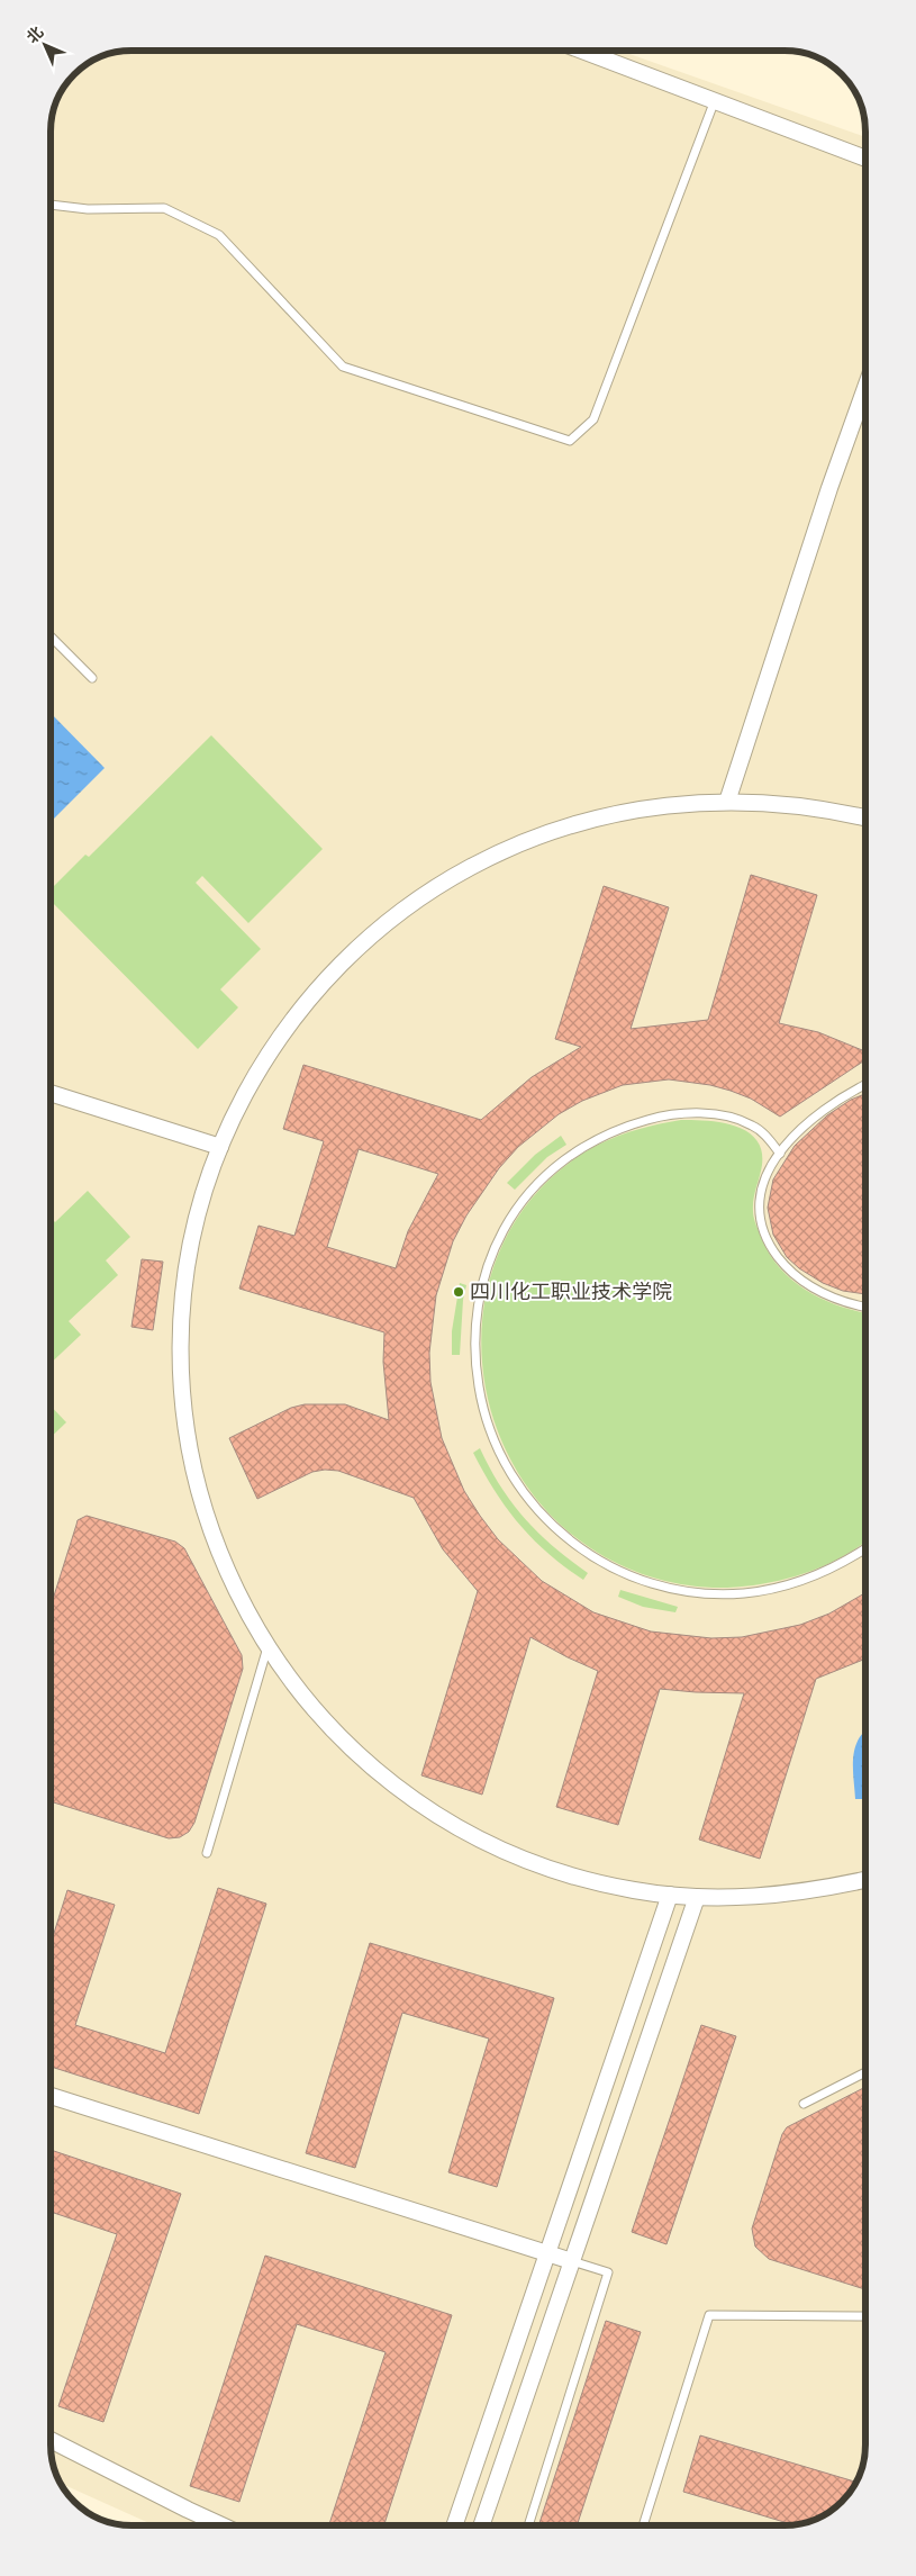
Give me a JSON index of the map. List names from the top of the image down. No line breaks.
{"places":["四川化工职业技术学院"],"north":"top left"}
